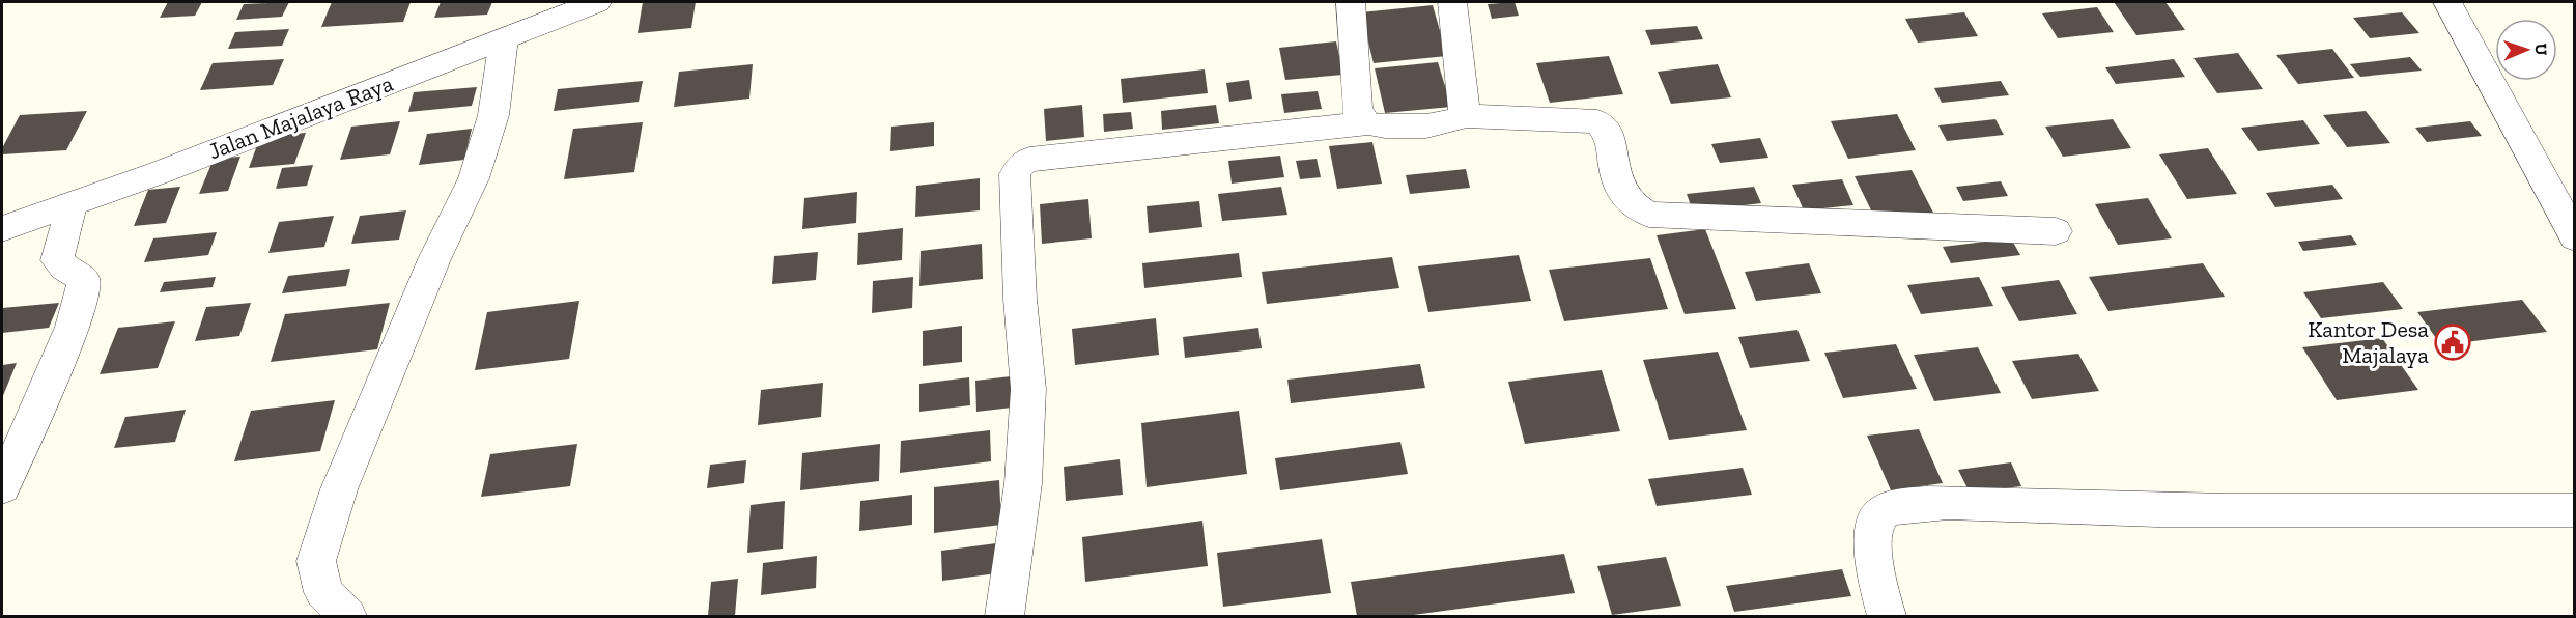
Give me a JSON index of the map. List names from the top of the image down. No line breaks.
{"streets":{"street":["Jalan Majalaya Raya"]},"places":{"public building":["Kantor Desa Majalaya"]},"north":"right"}
